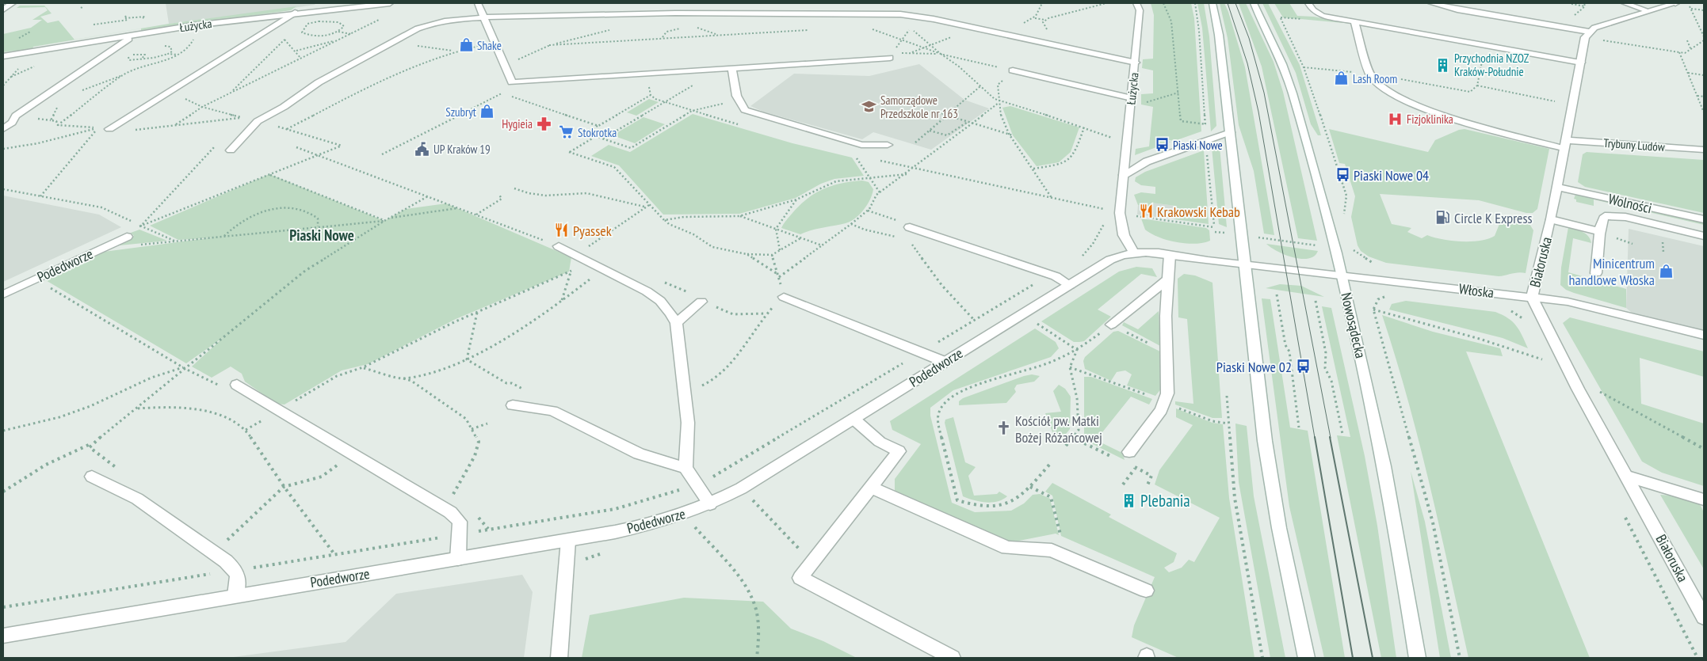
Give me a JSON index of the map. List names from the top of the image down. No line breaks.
{"streets":{"street":["Łużycka","Trybuny Ludów","Wolności","Białoruska","Podedworze","Włoska","Nowosądecka"]},"crossings":[["Łużycka","Podedworze"],["Trybuny Ludów","Białoruska"],["Wolności","Białoruska"],["Białoruska","Włoska"],["Podedworze","Włoska"],["Włoska","Nowosądecka"]],"districts":["Piaski Nowe"],"places":{"shop":["Shake","Lash Room","Szubryt","Minicentrum handlowe Włoska"],"building":["Przychodnia NZOZ Kraków-Południe","Plebania"],"school or university":["Samorządowe Przedszkole nr 163"],"hospital":["Fizjoklinika"],"pharmacy":["Hygieia"],"supermarket":["Stokrotka"],"bus stop":["Piaski Nowe","Piaski Nowe 04","Piaski Nowe 02"],"public building":["UP Kraków 19"],"restaurant":["Krakowski Kebab","Pyassek"],"fuel station":["Circle K Express"],"church":["Kościół pw. Matki Bożej Różańcowej"]}}
